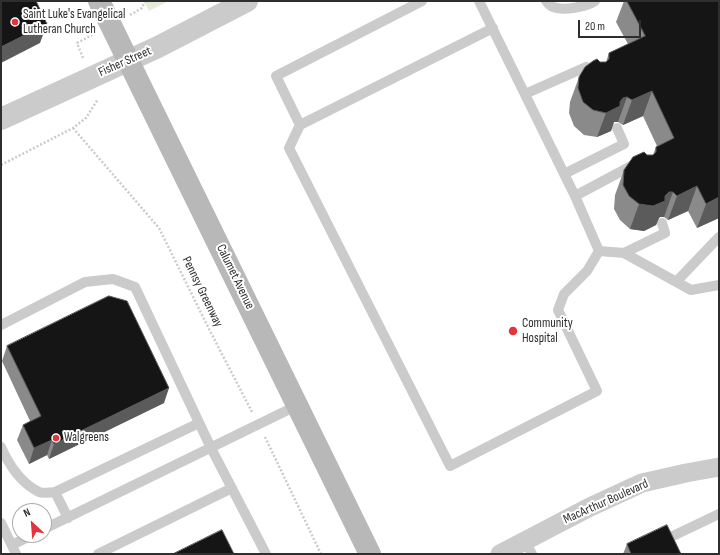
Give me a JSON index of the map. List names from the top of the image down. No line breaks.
{"streets":{"main road":["Calumet Avenue"],"street":["Fisher Street","MacArthur Boulevard"],"path":["Pennsy Greenway"]},"crossings":[["Fisher Street","Calumet Avenue"]],"places":["Saint Luke's Evangelical Lutheran Church","Community Hospital","Walgreens"],"scale_bar":"20 m","north":"top left"}
